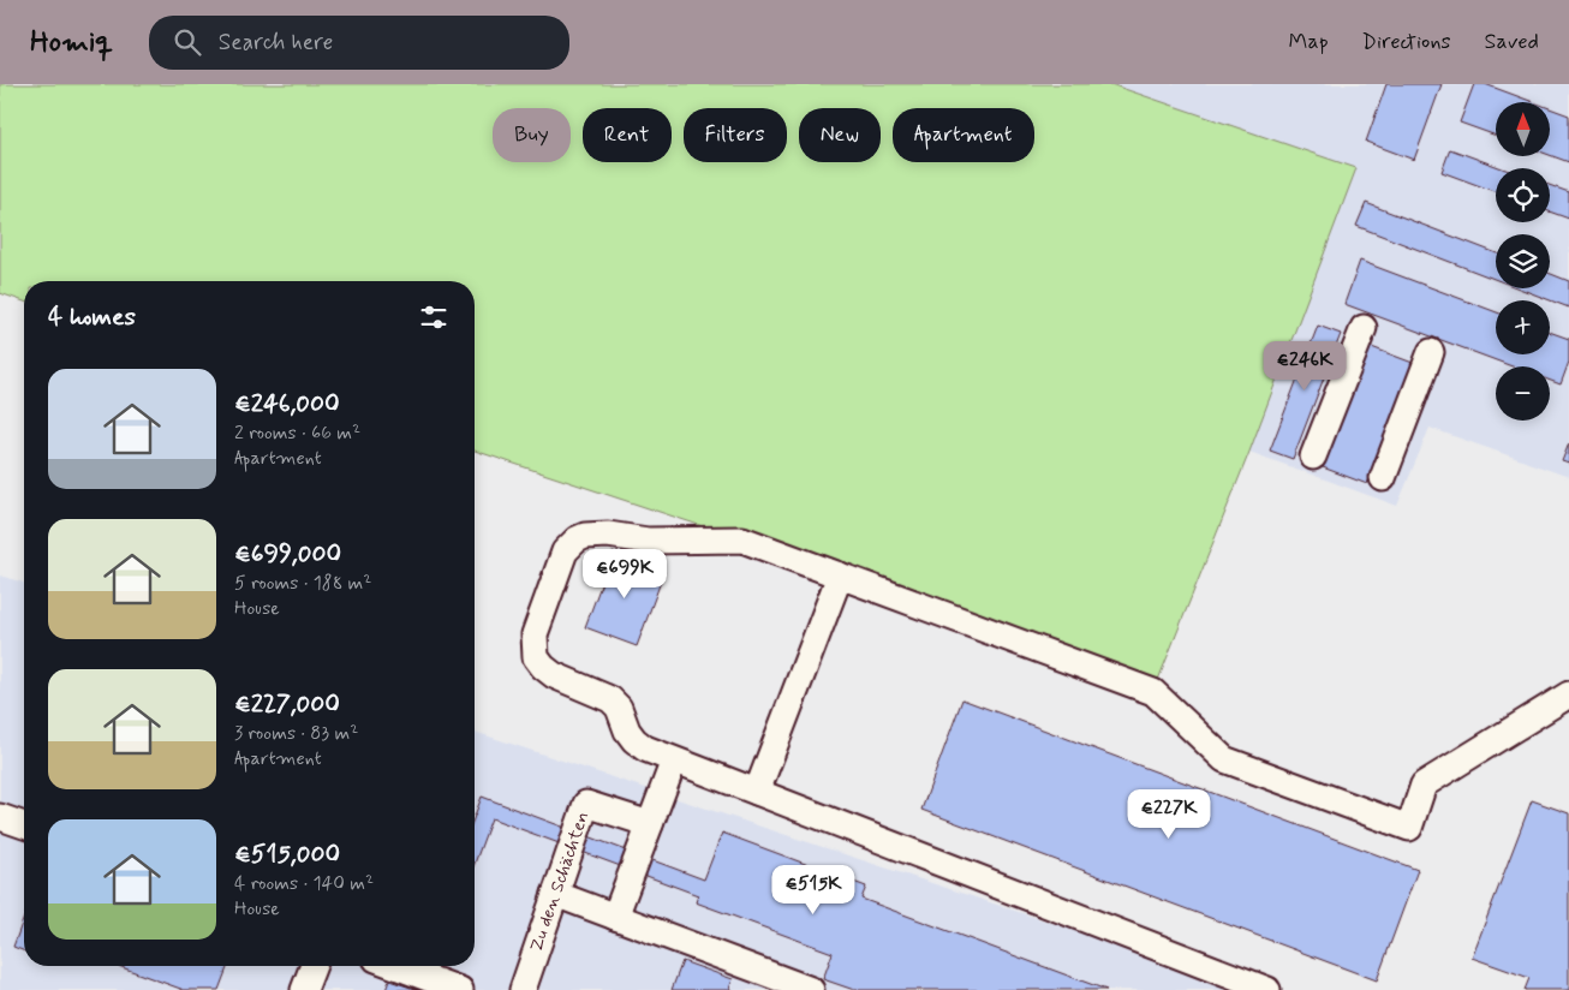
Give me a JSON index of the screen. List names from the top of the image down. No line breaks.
{"streets":{"lane":["Zu den Schächten"]},"north":"top","page":{"header":"Homiq","search":"Search here","nav":["Map","Directions","Saved"],"map_buttons":["+","−"],"chip":["Buy","Rent","Filters","New","Apartment"],"heading":"4 homes","price":["€246K","€699K","€227K","€515K"],"list":[{"name":"€246,000","note":"2 rooms · 66 m² · Apartment"},{"name":"€699,000","note":"5 rooms · 188 m² · House"},{"name":"€227,000","note":"3 rooms · 83 m² · Apartment"},{"name":"€515,000","note":"4 rooms · 140 m² · House"}]}}
